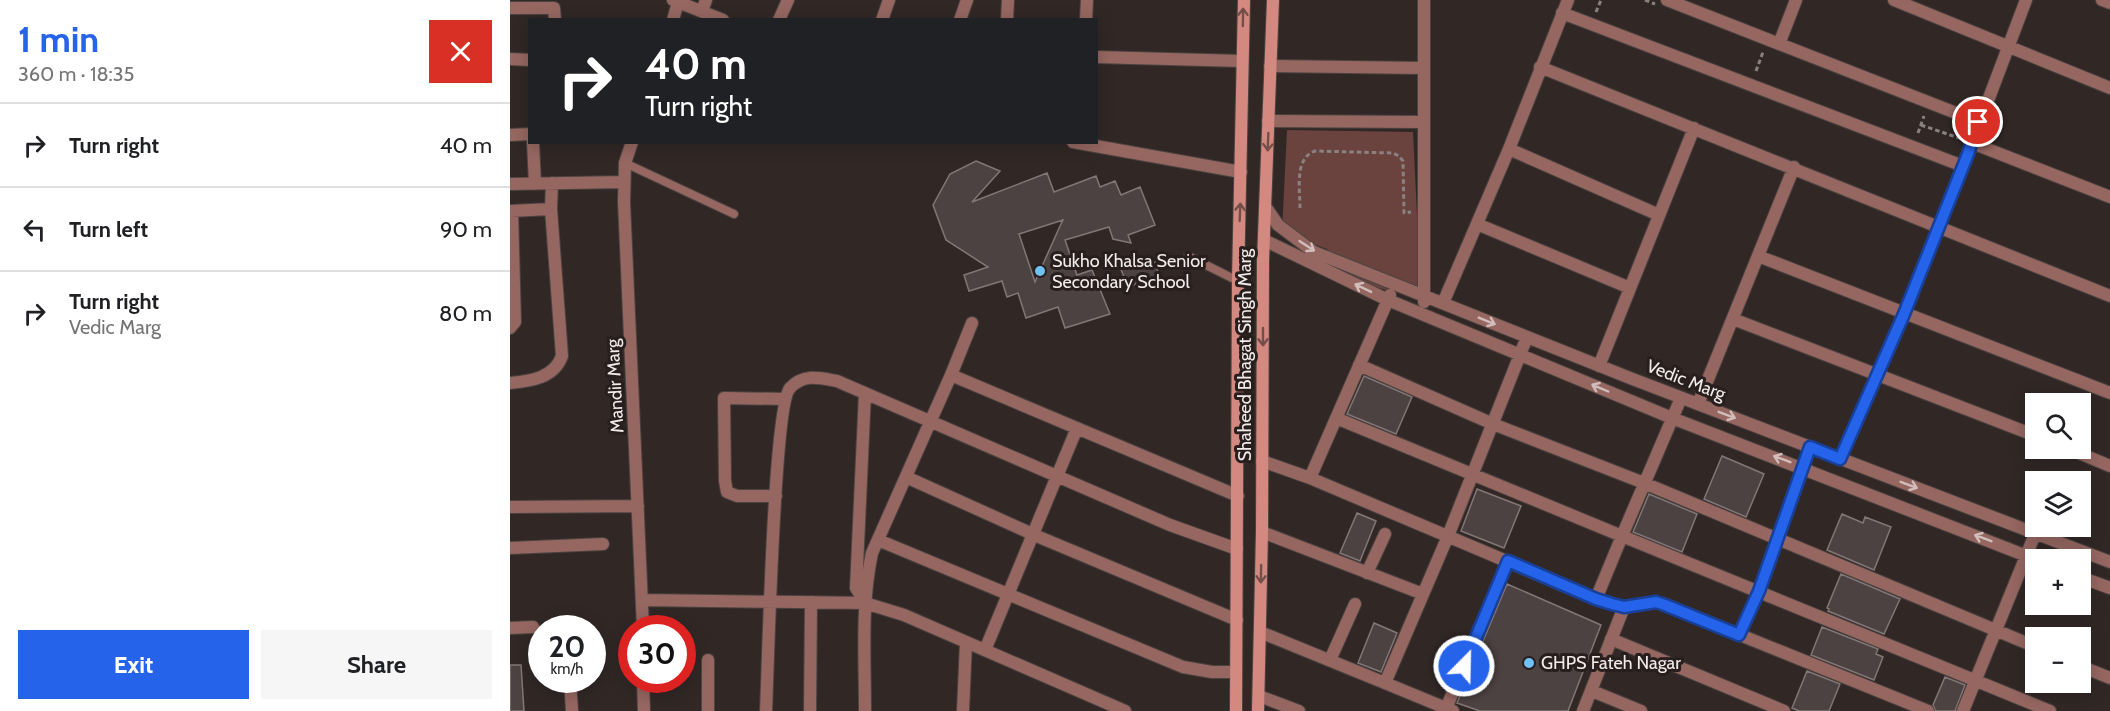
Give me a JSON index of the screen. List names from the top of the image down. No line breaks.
{"streets":{"main road":["Shaheed Bhagat Singh Marg"],"street":["Vedic Marg","Mandir Marg"]},"crossings":[["Shaheed Bhagat Singh Marg","Vedic Marg"]],"places":["Sukho Khalsa Senior Secondary School","GHPS Fateh Nagar"],"page":{"heading":["1 min","360 m · 18:35"],"turn":["40 m","Turn right"],"list":[{"name":"Turn right","value":"40 m"},{"name":"Turn left","value":"90 m"},{"name":"Turn right","note":"Vedic Marg","value":"80 m"}],"map_buttons":["+","−"],"speed":"20 km/h","limit":"30","buttons":["Exit","Share"]}}
